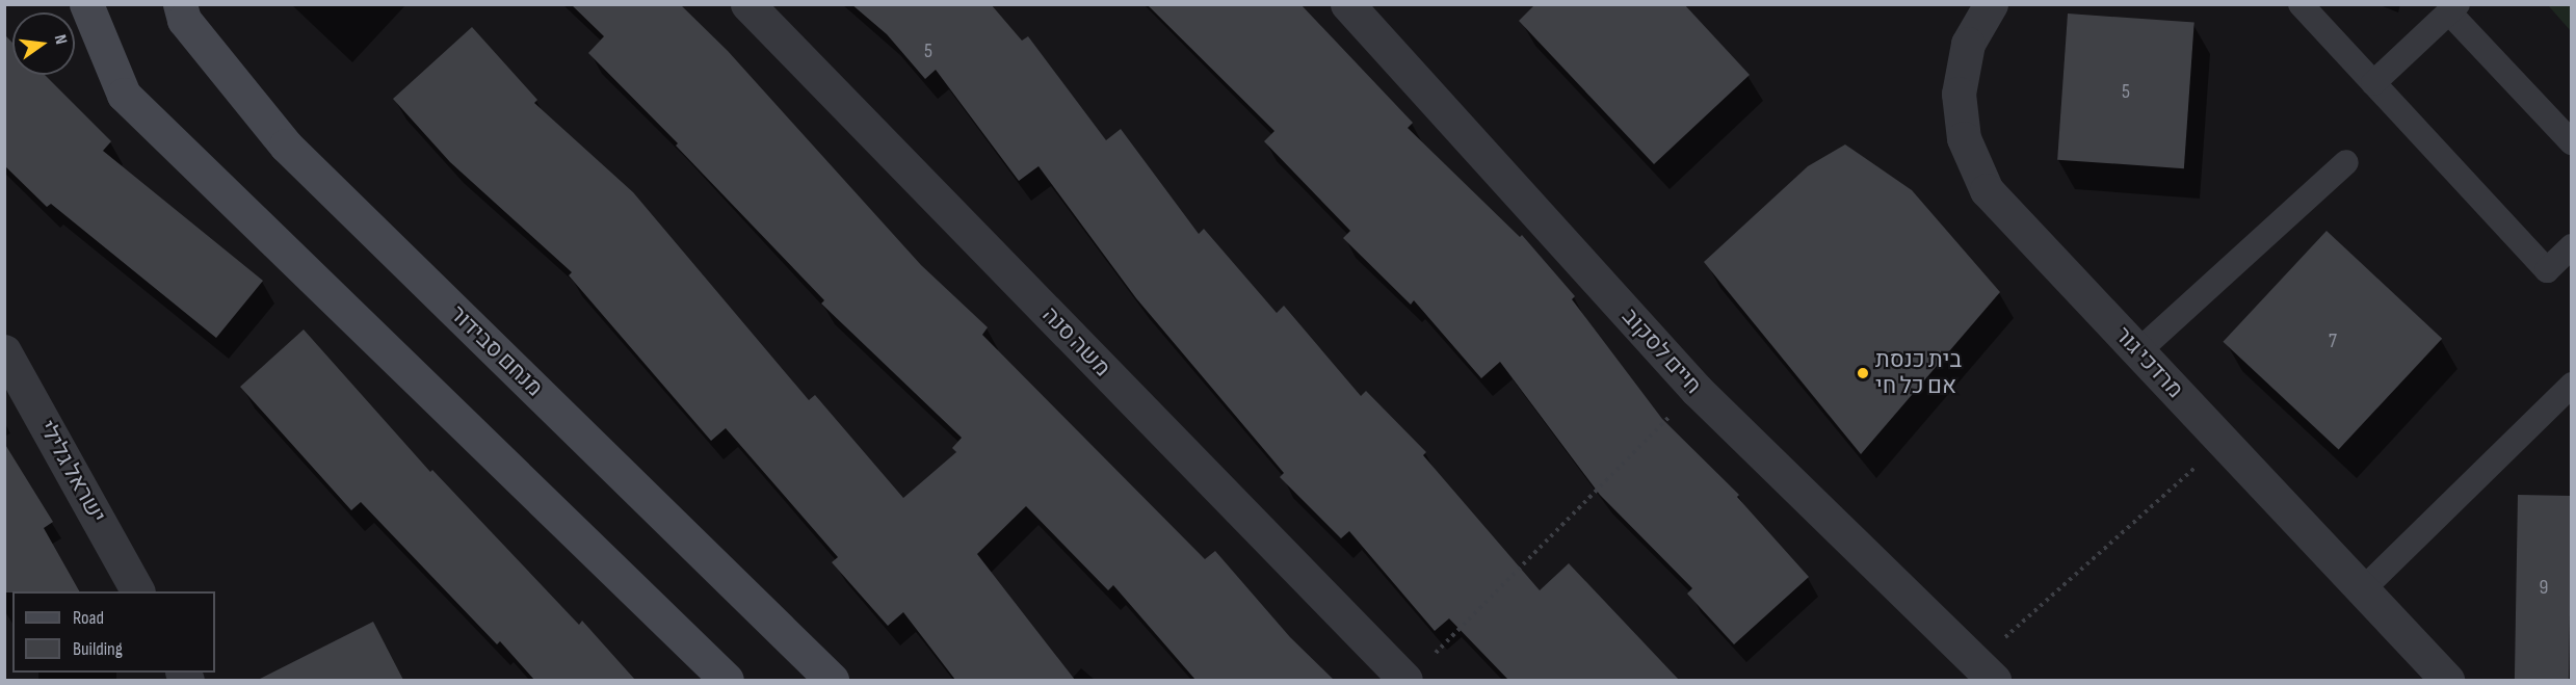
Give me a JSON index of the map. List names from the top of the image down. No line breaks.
{"streets":{"street":["משה סנה","מנחם סבידור","חיים לסקוב","מרדכי גור","ישראל גלילי"]},"places":["בית כנסת אם כל חי"],"house_numbers":["5","5","7","9"],"legend":["Road","Building"],"north":"right"}
